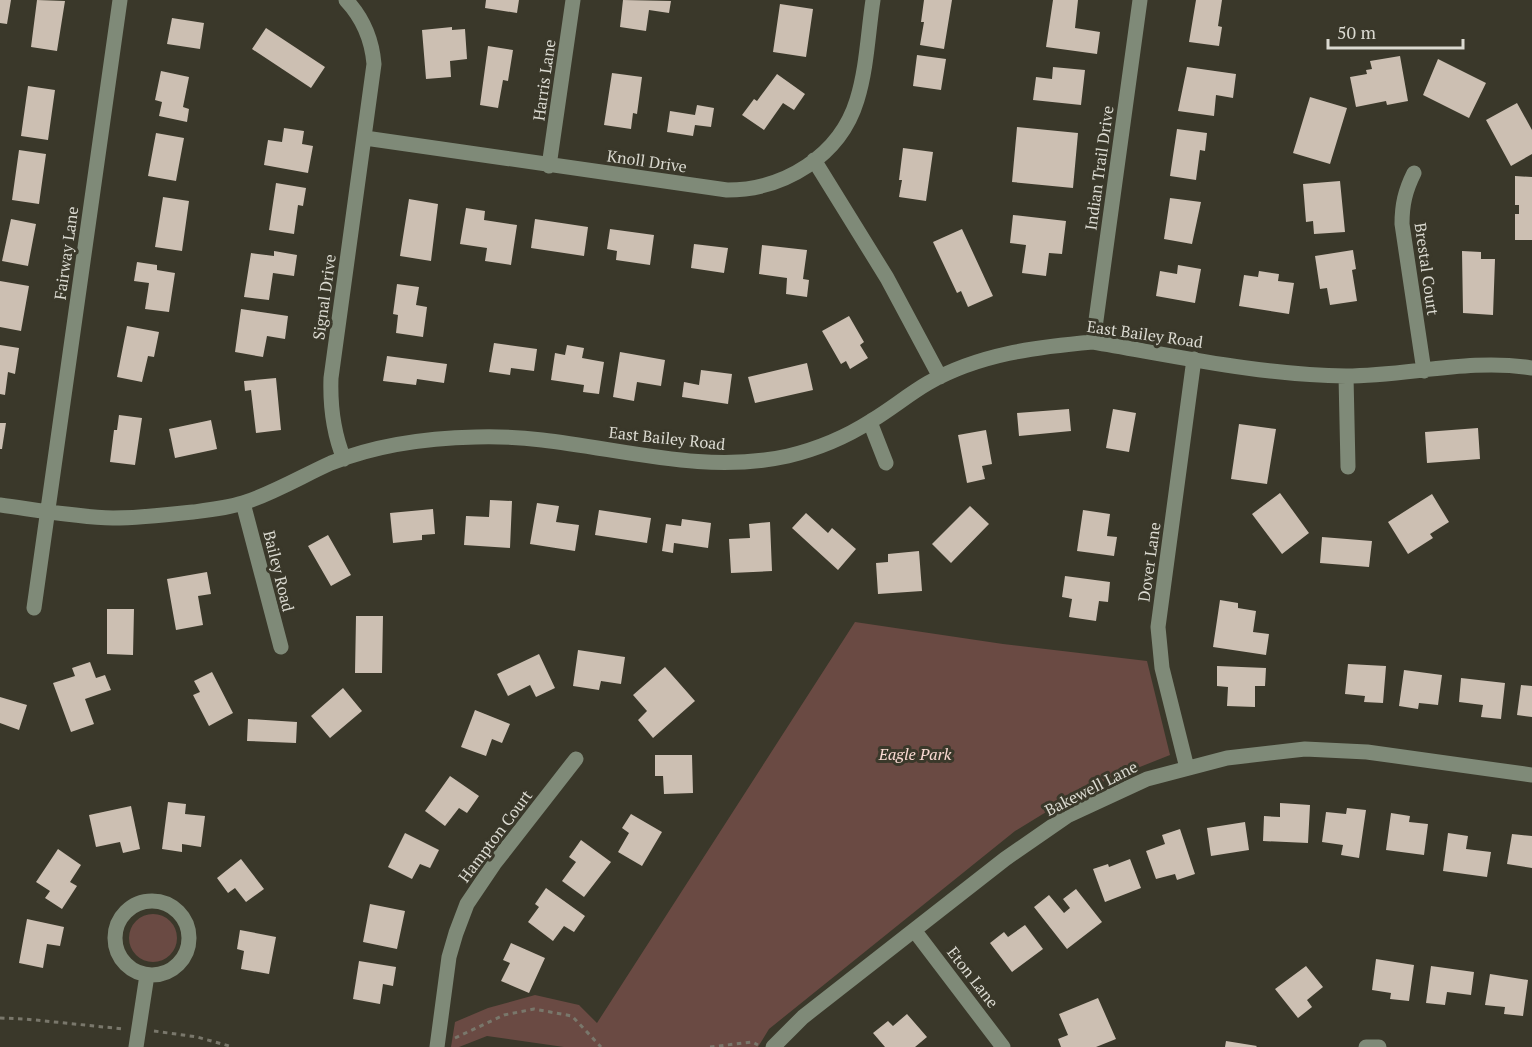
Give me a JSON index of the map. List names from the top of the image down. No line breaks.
{"streets":{"street":["Harris Lane","Knoll Drive","Indian Trail Drive","Fairway Lane","Brestal Court","Signal Drive","East Bailey Road","Dover Lane","Bailey Road","Bakewell Lane","Hampton Court","Eton Lane"]},"crossings":[["Harris Lane","Knoll Drive"],["Knoll Drive","Signal Drive"],["Indian Trail Drive","East Bailey Road"],["Fairway Lane","East Bailey Road"],["Brestal Court","East Bailey Road"],["Signal Drive","East Bailey Road"],["East Bailey Road","Dover Lane"],["East Bailey Road","Bailey Road"],["Dover Lane","Bakewell Lane"],["Bakewell Lane","Eton Lane"]],"parks":["Eagle Park"],"scale_bar":"50 m"}
